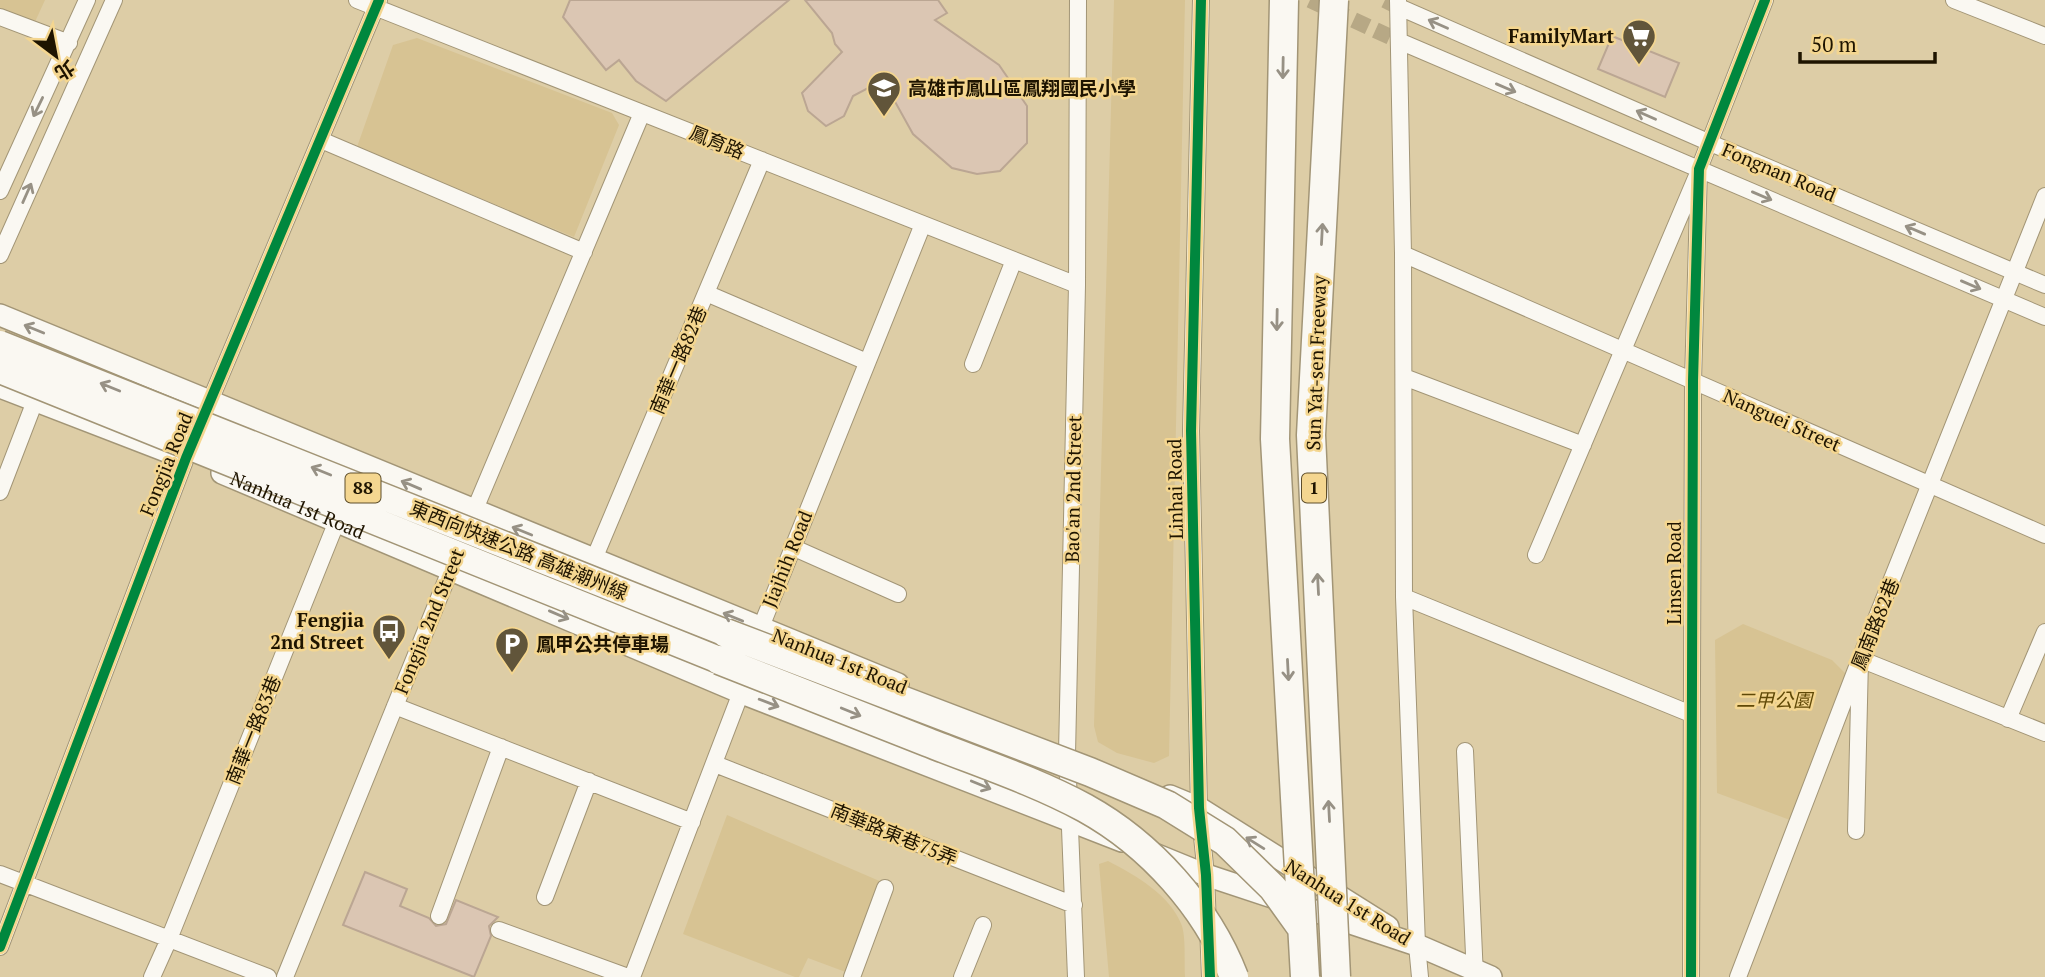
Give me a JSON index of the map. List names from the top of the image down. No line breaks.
{"streets":{"highway":["Sun Yat-sen Freeway","88","1","東西向快速公路 高雄潮州線"],"main road":["Nanhua 1st Road"],"street":["鳳育路","Fongnan Road","南華一路82巷","Nanguei Street","Fongjia Road","Bao'an 2nd Street","Linhai Road","Jiajhih Road","Linsen Road","Fongjia 2nd Street","鳳南路82巷","南華一路83巷","南華路東巷75弄"]},"crossings":[["鳳育路","南華一路82巷"],["鳳育路","Fongjia Road"],["鳳育路","Bao'an 2nd Street"],["鳳育路","Jiajhih Road"],["鳳育路","Fongjia 2nd Street"],["Fongnan Road","Linsen Road"],["Fongnan Road","鳳南路82巷"],["南華一路82巷","Nanhua 1st Road"],["Nanguei Street","Linsen Road"],["Nanguei Street","鳳南路82巷"],["Fongjia Road","Nanhua 1st Road"],["Bao'an 2nd Street","Nanhua 1st Road"],["Bao'an 2nd Street","南華路東巷75弄"],["Linhai Road","Nanhua 1st Road"],["Nanhua 1st Road","Jiajhih Road"],["Nanhua 1st Road","Fongjia 2nd Street"],["Nanhua 1st Road","南華一路83巷"],["Jiajhih Road","南華路東巷75弄"]],"parks":["二甲公園"],"places":{"supermarket":["FamilyMart"],"school or university":["高雄市鳳山區鳳翔國民小學"],"bus stop":["Fengjia 2nd Street"],"parking":["鳳甲公共停車場"]},"scale_bar":"50 m","north":"bottom right"}
